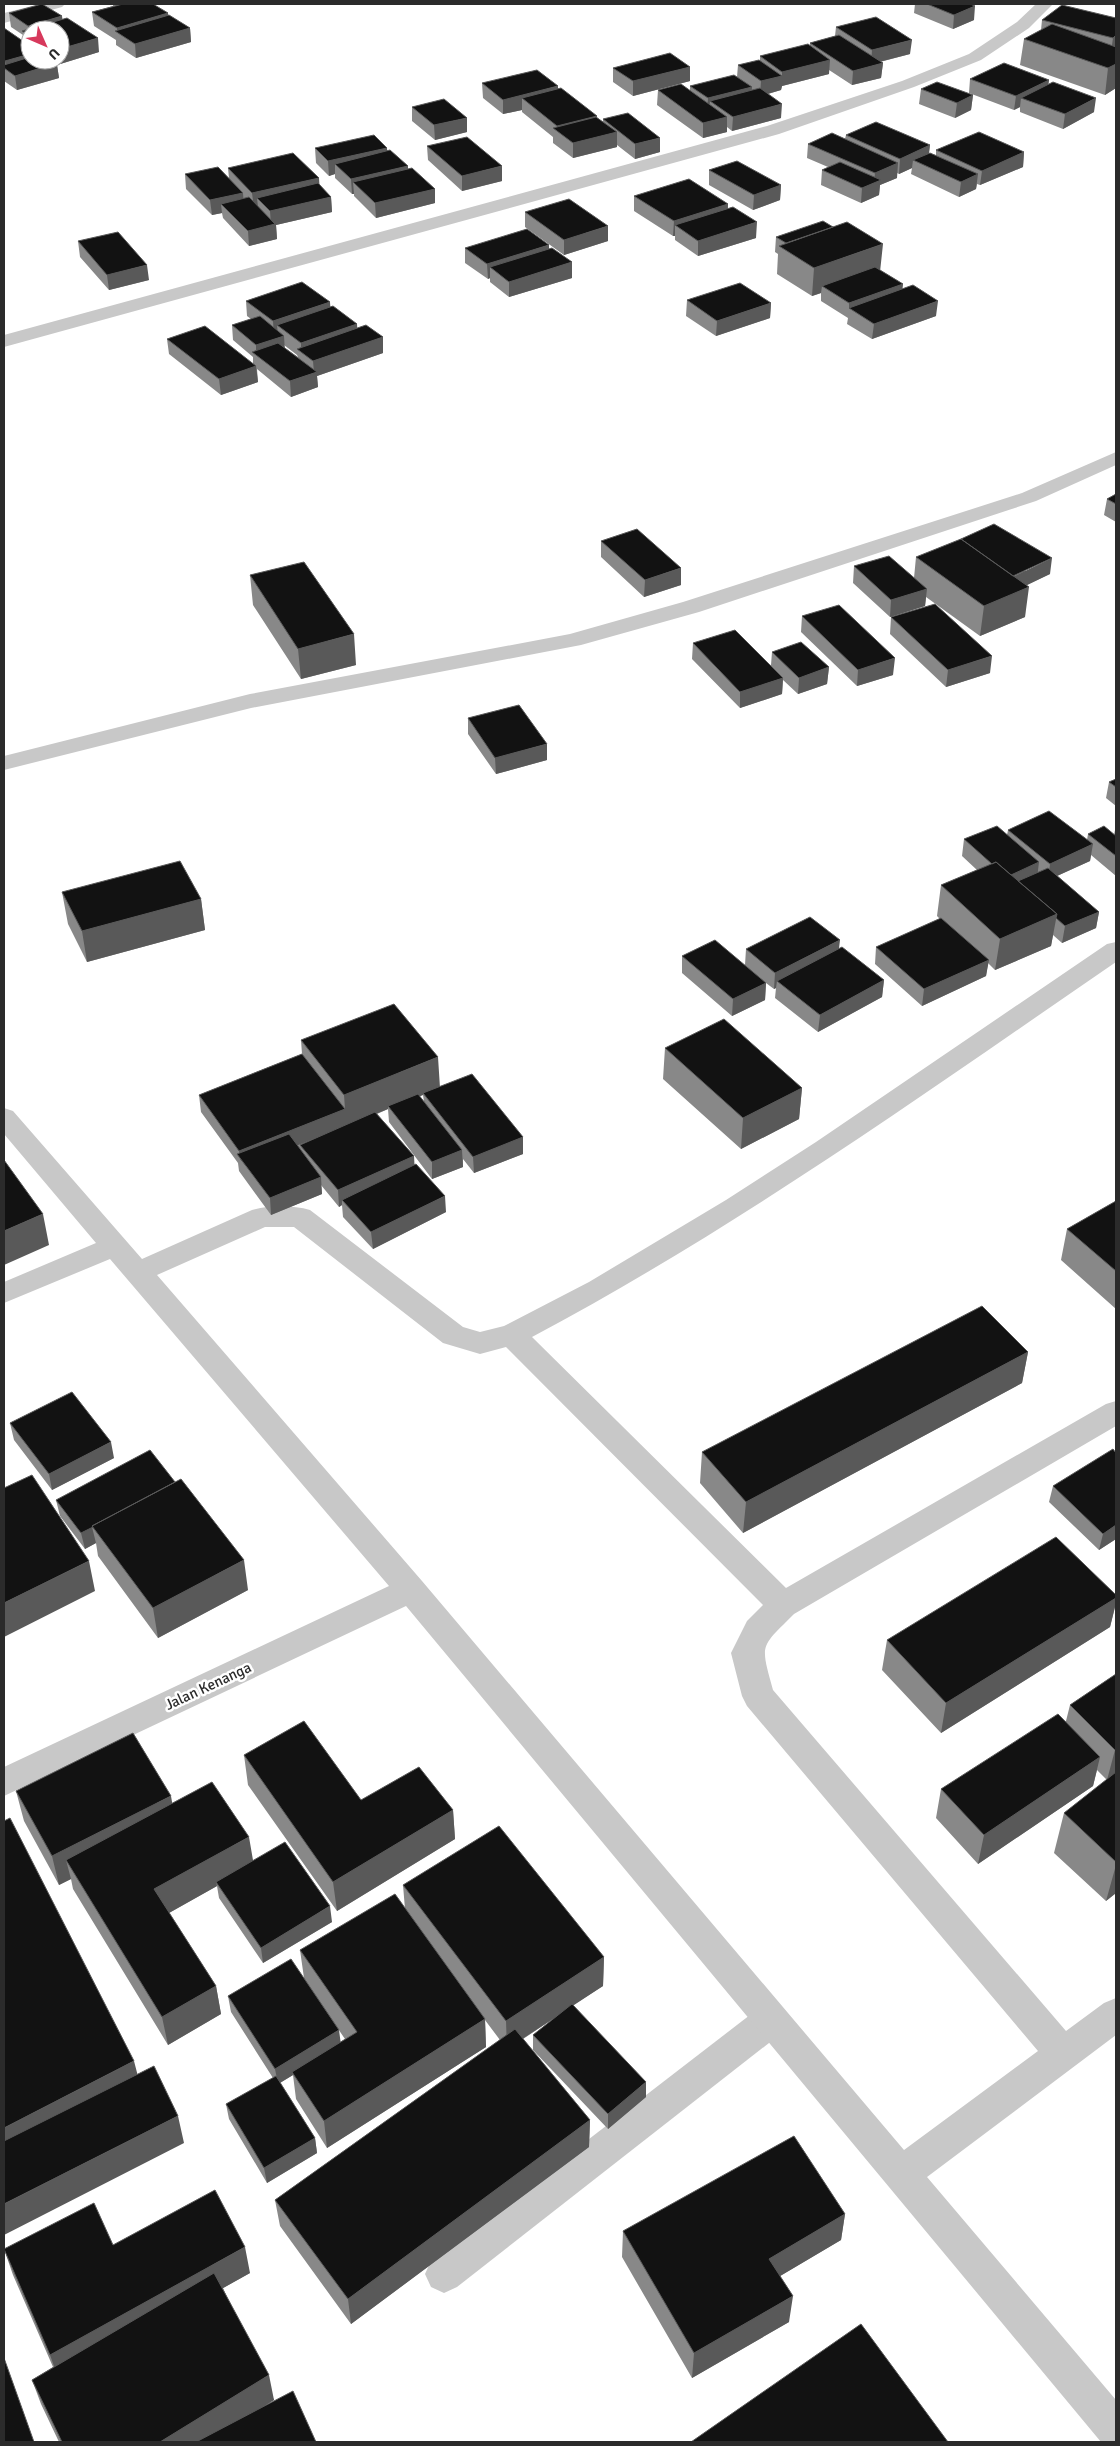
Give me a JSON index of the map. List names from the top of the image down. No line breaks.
{"streets":{"street":["Jalan Kenanga"]},"north":"bottom right"}
